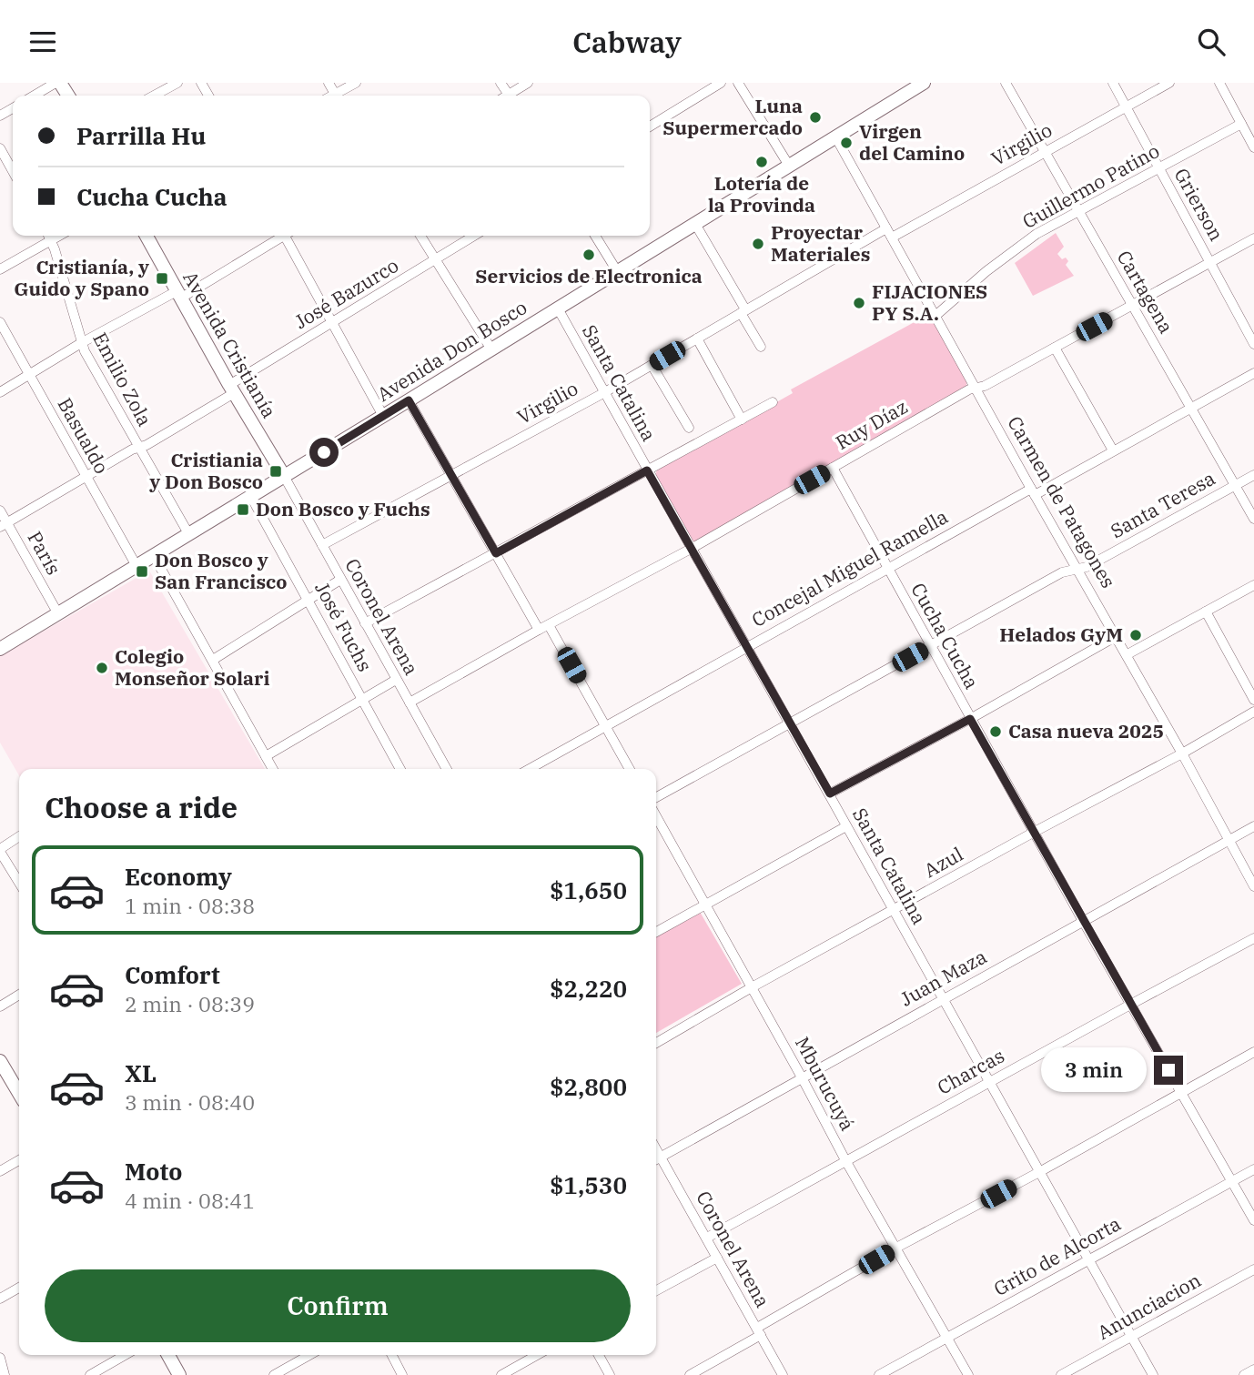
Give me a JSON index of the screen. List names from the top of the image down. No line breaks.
{"streets":{"main road":["Avenida Cristianía","Avenida Don Bosco"],"street":["Virgilio","Guillermo Patino","Grierson","Cartagena","José Bazurco","Emilio Zola","Santa Catalina","Ruy Díaz","Basualdo","Carmen de Patagones","Santa Teresa","París","Concejal Miguel Ramella","Coronel Arena","José Fuchs","Cucha Cucha","Azul","Juan Maza","Charcas","Mburucuyá","Grito de Alcorta","Anunciacion"]},"crossings":[["Virgilio","Grierson"],["Virgilio","Cartagena"],["Virgilio","Santa Catalina"],["Virgilio","Carmen de Patagones"],["Virgilio","Coronel Arena"],["Guillermo Patino","Grierson"],["Guillermo Patino","Cartagena"],["Guillermo Patino","Carmen de Patagones"],["Grierson","Ruy Díaz"],["Cartagena","Ruy Díaz"],["Cartagena","Santa Teresa"],["Cartagena","Concejal Miguel Ramella"],["José Bazurco","Avenida Cristianía"],["José Bazurco","Emilio Zola"],["José Bazurco","Basualdo"],["José Bazurco","París"],["Avenida Cristianía","Avenida Don Bosco"],["Avenida Cristianía","Coronel Arena"],["Avenida Don Bosco","Emilio Zola"],["Avenida Don Bosco","Santa Catalina"],["Avenida Don Bosco","Basualdo"],["Avenida Don Bosco","Carmen de Patagones"],["Avenida Don Bosco","París"],["Avenida Don Bosco","Coronel Arena"],["Avenida Don Bosco","José Fuchs"],["Santa Catalina","Ruy Díaz"],["Santa Catalina","Santa Teresa"],["Santa Catalina","Concejal Miguel Ramella"],["Santa Catalina","Azul"],["Santa Catalina","Juan Maza"],["Santa Catalina","Charcas"],["Santa Catalina","Grito de Alcorta"],["Santa Catalina","Anunciacion"],["Ruy Díaz","Carmen de Patagones"],["Ruy Díaz","Coronel Arena"],["Ruy Díaz","Cucha Cucha"],["Carmen de Patagones","Santa Teresa"],["Carmen de Patagones","Concejal Miguel Ramella"],["Carmen de Patagones","Azul"],["Carmen de Patagones","Juan Maza"],["Santa Teresa","Cucha Cucha"],["Concejal Miguel Ramella","Cucha Cucha"],["Coronel Arena","Juan Maza"],["Coronel Arena","Charcas"],["Cucha Cucha","Azul"],["Cucha Cucha","Juan Maza"],["Cucha Cucha","Charcas"],["Cucha Cucha","Grito de Alcorta"],["Azul","Mburucuyá"],["Juan Maza","Mburucuyá"],["Charcas","Mburucuyá"],["Mburucuyá","Grito de Alcorta"]],"places":{"other":["Luna Supermercado","Virgen del Camino","Lotería de la Provinda","Proyectar Materiales","Servicios de Electronica","FIJACIONES PY S.A.","Helados GyM","Colegio Monseñor Solari","Casa nueva 2025"],"transit":["Cristianía, y Guido y Spano","Cristiania y Don Bosco","Don Bosco y Fuchs","Don Bosco y San Francisco"]},"page":{"header":"Cabway","banner":["Parrilla Hu","Cucha Cucha"],"heading":"Choose a ride","list":[{"name":"Economy","note":"1 min · 08:38","value":"$1,650"},{"name":"Comfort","note":"2 min · 08:39","value":"$2,220"},{"name":"XL","note":"3 min · 08:40","value":"$2,800"},{"name":"Moto","note":"4 min · 08:41","value":"$1,530"}],"bubble":"3 min","buttons":"Confirm"}}
